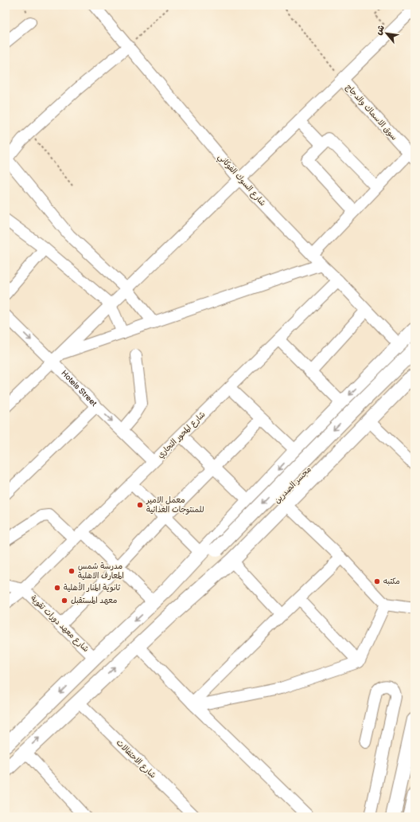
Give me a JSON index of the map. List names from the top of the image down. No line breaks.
{"streets":{"main road":["مجسر الصدرين"],"street":["سوق الاسماك والدجاج","شارع السوك الفوكاني","Hotels Street","شارع المحور التجاري","شارع معهد دورات تقوية","شارع الاحتفالات"]},"crossings":[["شارع السوك الفوكاني","شارع المحور التجاري"],["Hotels Street","شارع المحور التجاري"],["شارع المحور التجاري","شارع معهد دورات تقوية"],["مجسر الصدرين","شارع الاحتفالات"]],"places":["معمل الامير للمنتوجات الغذائية","مدرسة شمس المعارف الاهلية","مكتبه","ثانوية المنار الأهلية","معهد المستقبل"],"north":"top left"}
